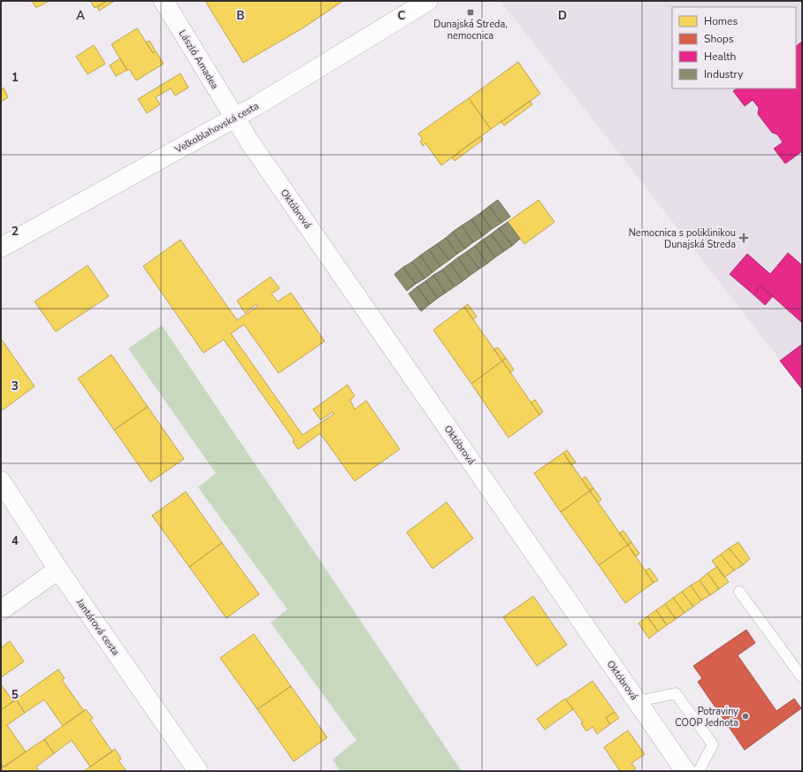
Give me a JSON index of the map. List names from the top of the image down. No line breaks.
{"streets":{"street":["László Amadea","Veľkoblahovská cesta","Októbrová","Jantárová cesta"]},"crossings":[["László Amadea","Veľkoblahovská cesta"],["László Amadea","Októbrová"],["Veľkoblahovská cesta","Októbrová"]],"places":{"transit":["Dunajská Streda, nemocnica"],"health":["Nemocnica s poliklinikou Dunajská Streda"],"other":["Potraviny COOP Jednota"]},"legend":["Homes","Shops","Health","Industry"],"grid":{"columns":["A","B","C","D"],"rows":["1","2","3","4","5"]}}
